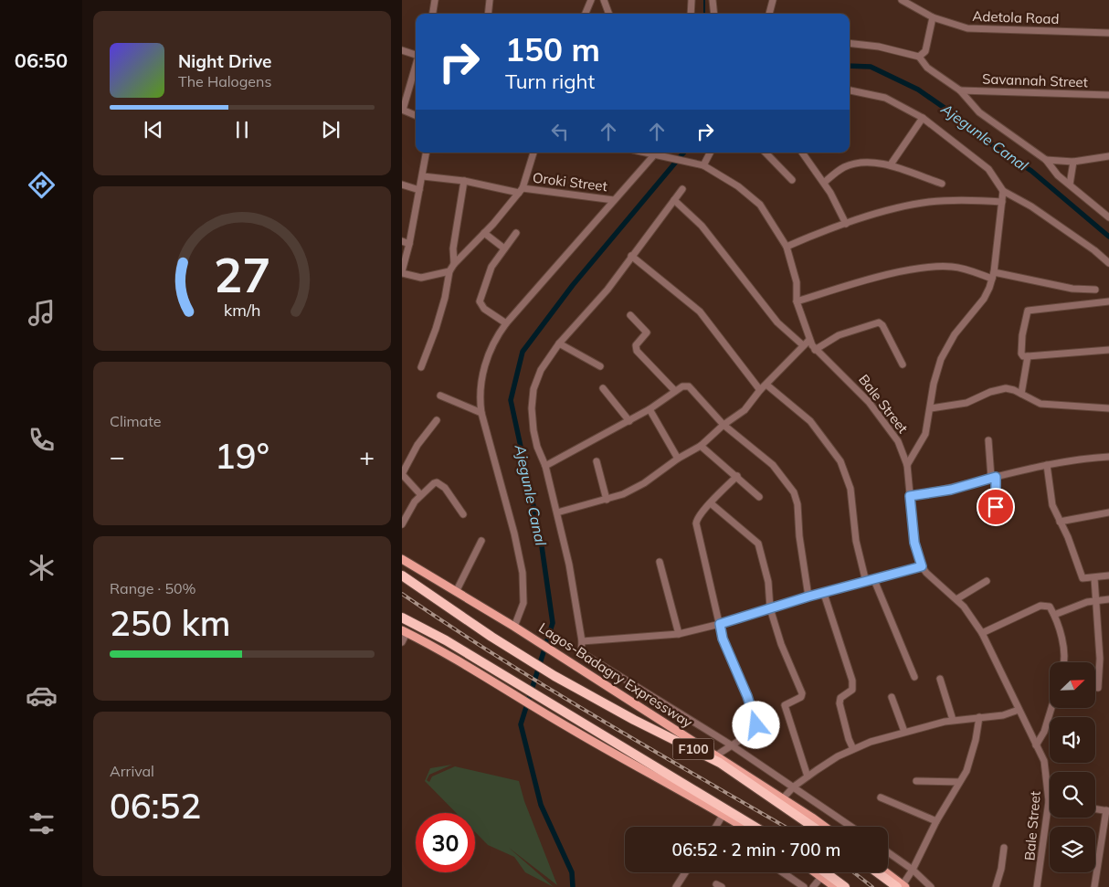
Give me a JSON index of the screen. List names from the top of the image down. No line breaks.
{"streets":{"highway":["Lagos-Badagry Expressway","F100"],"street":["Adetola Road","Savannah Street","Oroki Street","Bale Street"]},"water":["Ajegunle Canal"],"north":"top right","page":{"tabs":"06:50","turn":["150 m","Turn right"],"song":["Night Drive","The Halogens"],"tile":["Climate",["Range · 50%","250 km"],["Arrival","06:52"]],"heat":["−","19°","+"],"limit":"30","trip":"06:52 · 2 min · 700 m","gauge":["27","km/h"]}}
